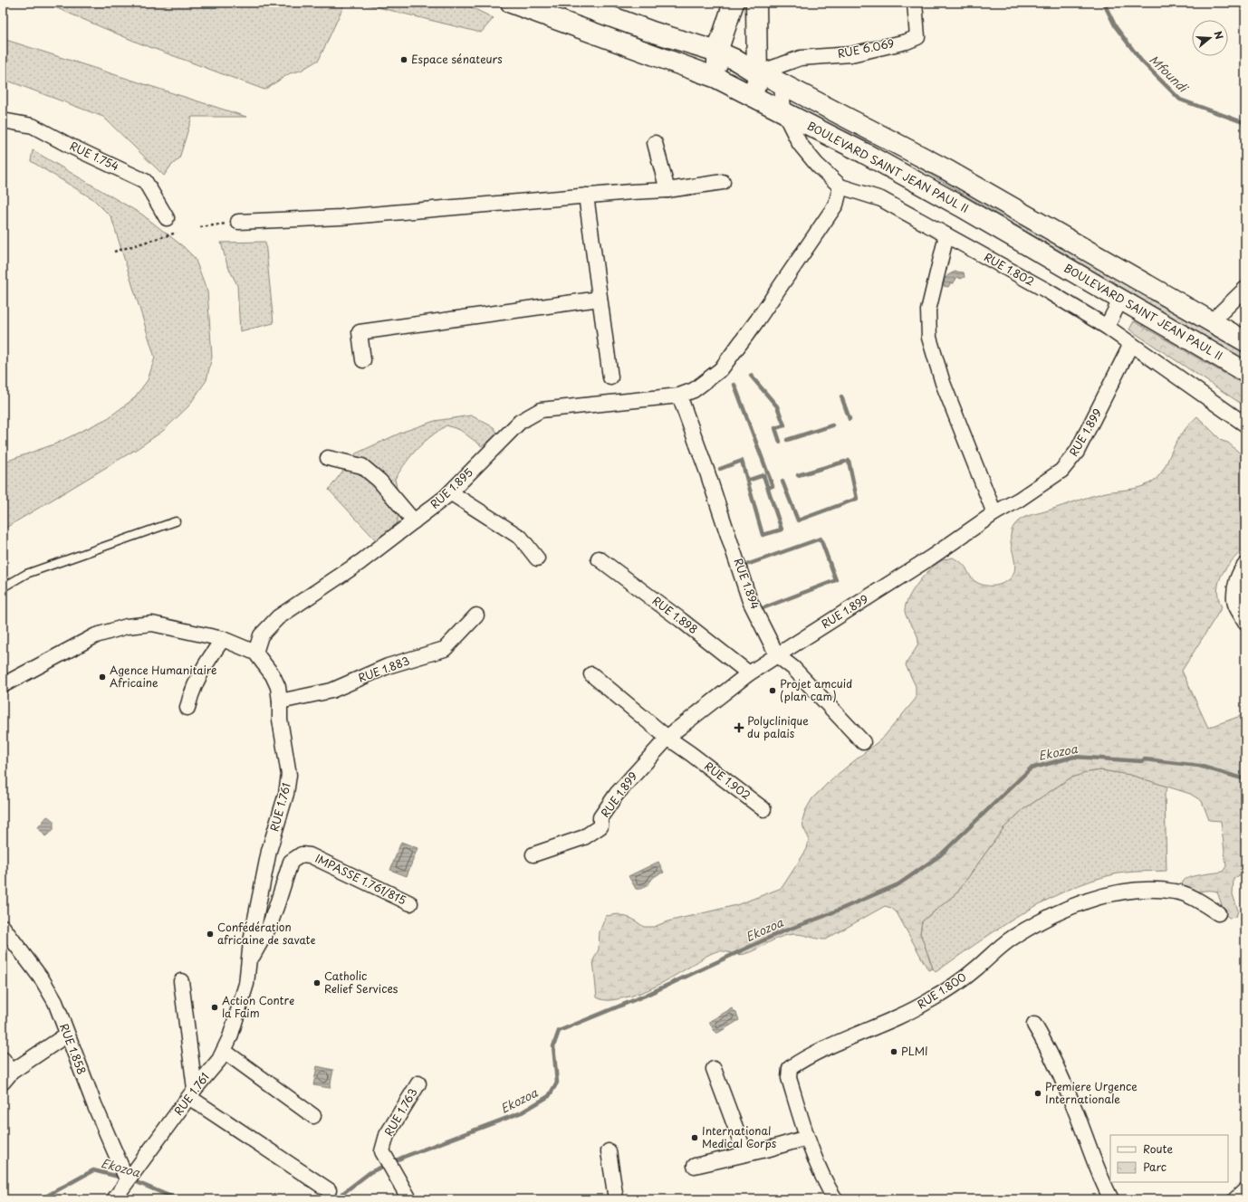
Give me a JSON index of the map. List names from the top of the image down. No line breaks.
{"streets":{"main road":["BOULEVARD SAINT JEAN PAUL II"],"street":["RUE 6.069","RUE 1.754","RUE 1.802","RUE 1.899","RUE 1.895","RUE 1.894","RUE 1.898","RUE 1.883","RUE 1.902","RUE 1.761","IMPASSE 1.761/815","RUE 1.800","RUE 1.858","RUE 1.763"]},"crossings":[["BOULEVARD SAINT JEAN PAUL II","RUE 1.802"],["RUE 1.802","RUE 1.899"],["RUE 1.802","RUE 1.895"],["RUE 1.899","RUE 1.894"],["RUE 1.899","RUE 1.898"],["RUE 1.899","RUE 1.902"],["RUE 1.895","RUE 1.894"],["RUE 1.895","RUE 1.761"],["RUE 1.883","RUE 1.761"],["RUE 1.761","IMPASSE 1.761/815"],["RUE 1.761","RUE 1.858"]],"water":["Mfoundi","Ekozoa"],"places":{"other":["Espace sénateurs","Agence Humanitaire Africaine","Projet amcuid (plan cam)","Confédération africaine de savate","Catholic Relief Services","Action Contre la Faim","PLMI","Premiere Urgence Internationale","International Medical Corps"],"health":["Polyclinique du palais"]},"legend":["Route","Parc"],"north":"right"}
